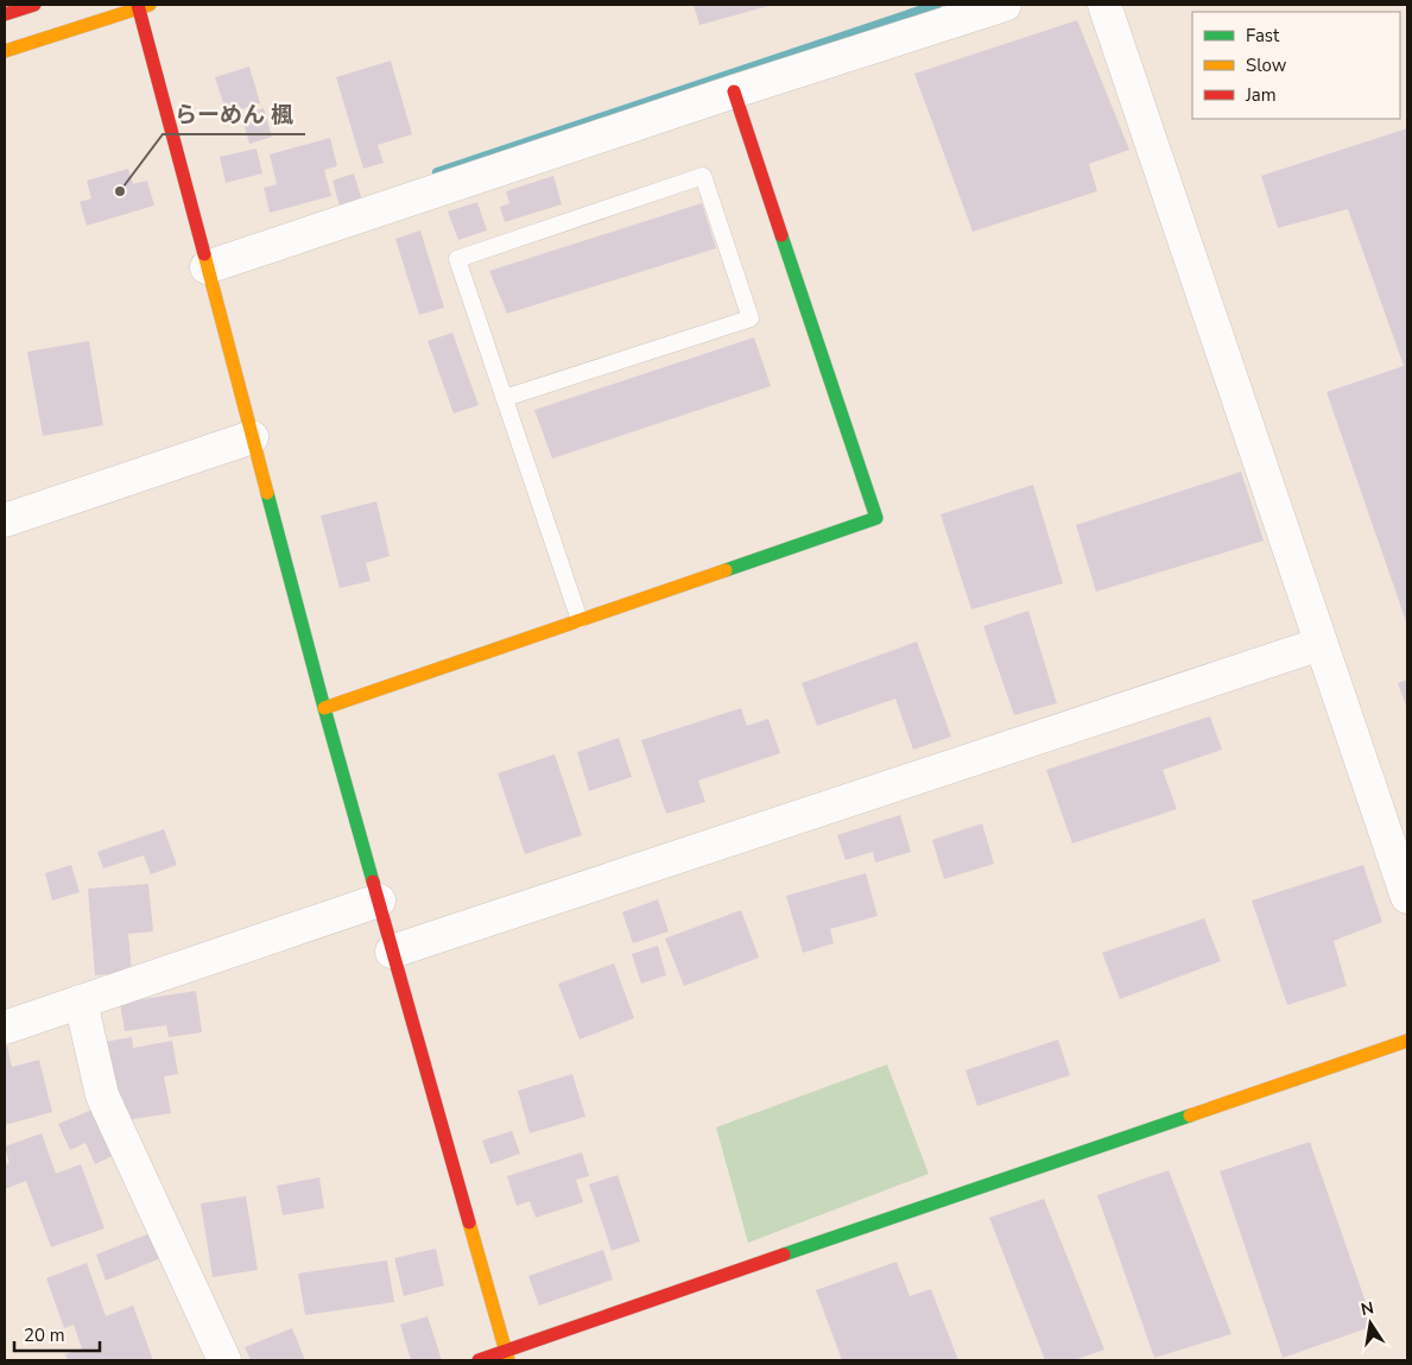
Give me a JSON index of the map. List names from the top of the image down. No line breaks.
{"places":["らーめん 楓"],"legend":["Fast","Slow","Jam"],"scale_bar":"20 m","north":"top"}
